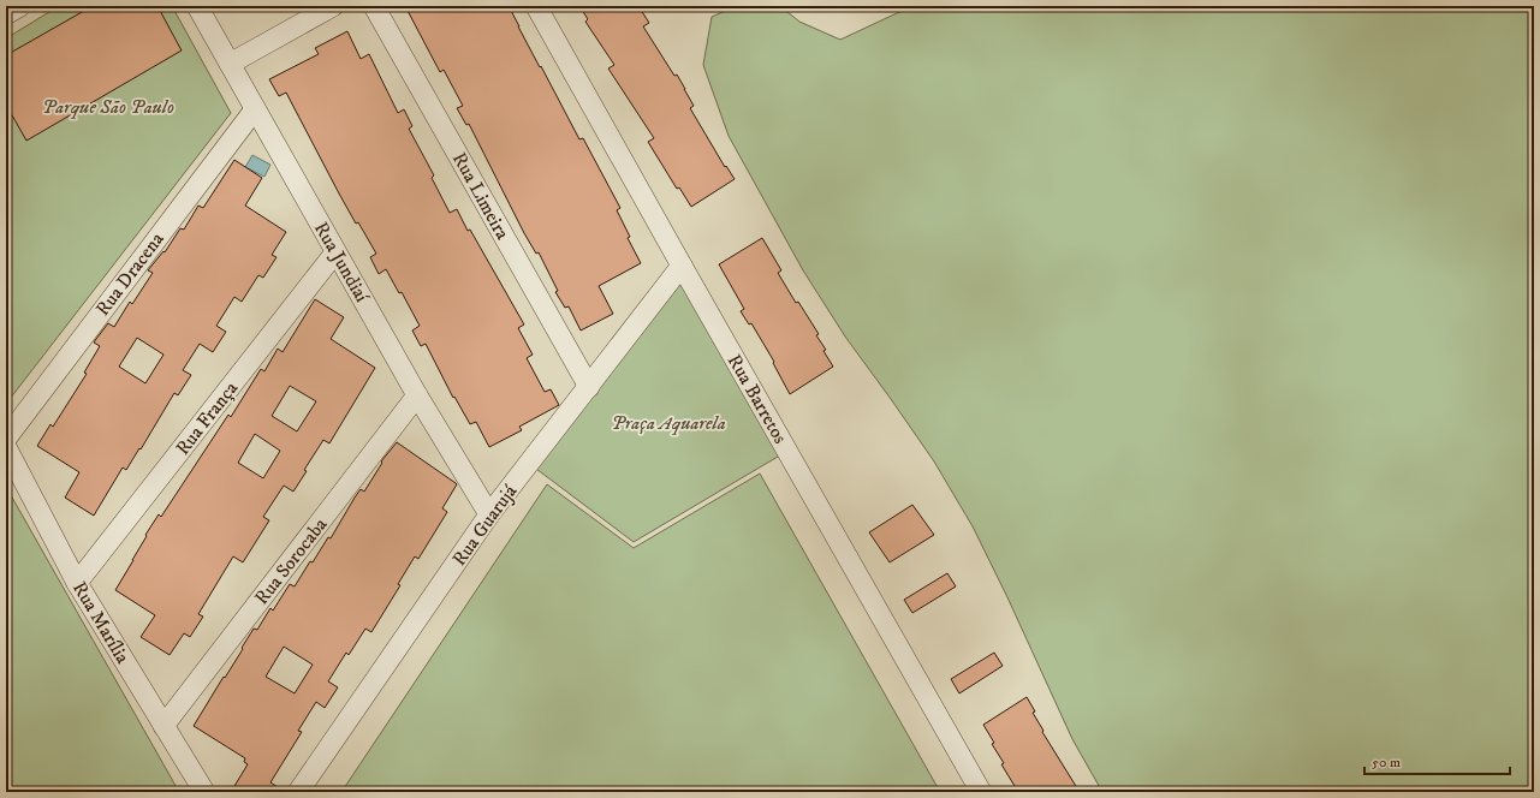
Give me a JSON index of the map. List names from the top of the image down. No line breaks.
{"streets":{"street":["Rua Limeira","Rua Jundiaí","Rua Dracena","Rua Barretos","Rua França","Rua Guarujá","Rua Sorocaba","Rua Marília"]},"crossings":[["Rua Limeira","Rua Guarujá"],["Rua Jundiaí","Rua Dracena"],["Rua Jundiaí","Rua França"],["Rua Jundiaí","Rua Guarujá"],["Rua Jundiaí","Rua Sorocaba"],["Rua Barretos","Rua Guarujá"],["Rua França","Rua Marília"],["Rua Sorocaba","Rua Marília"]],"parks":["Parque São Paulo","Praça Aquarela"],"scale_bar":"50 m"}
